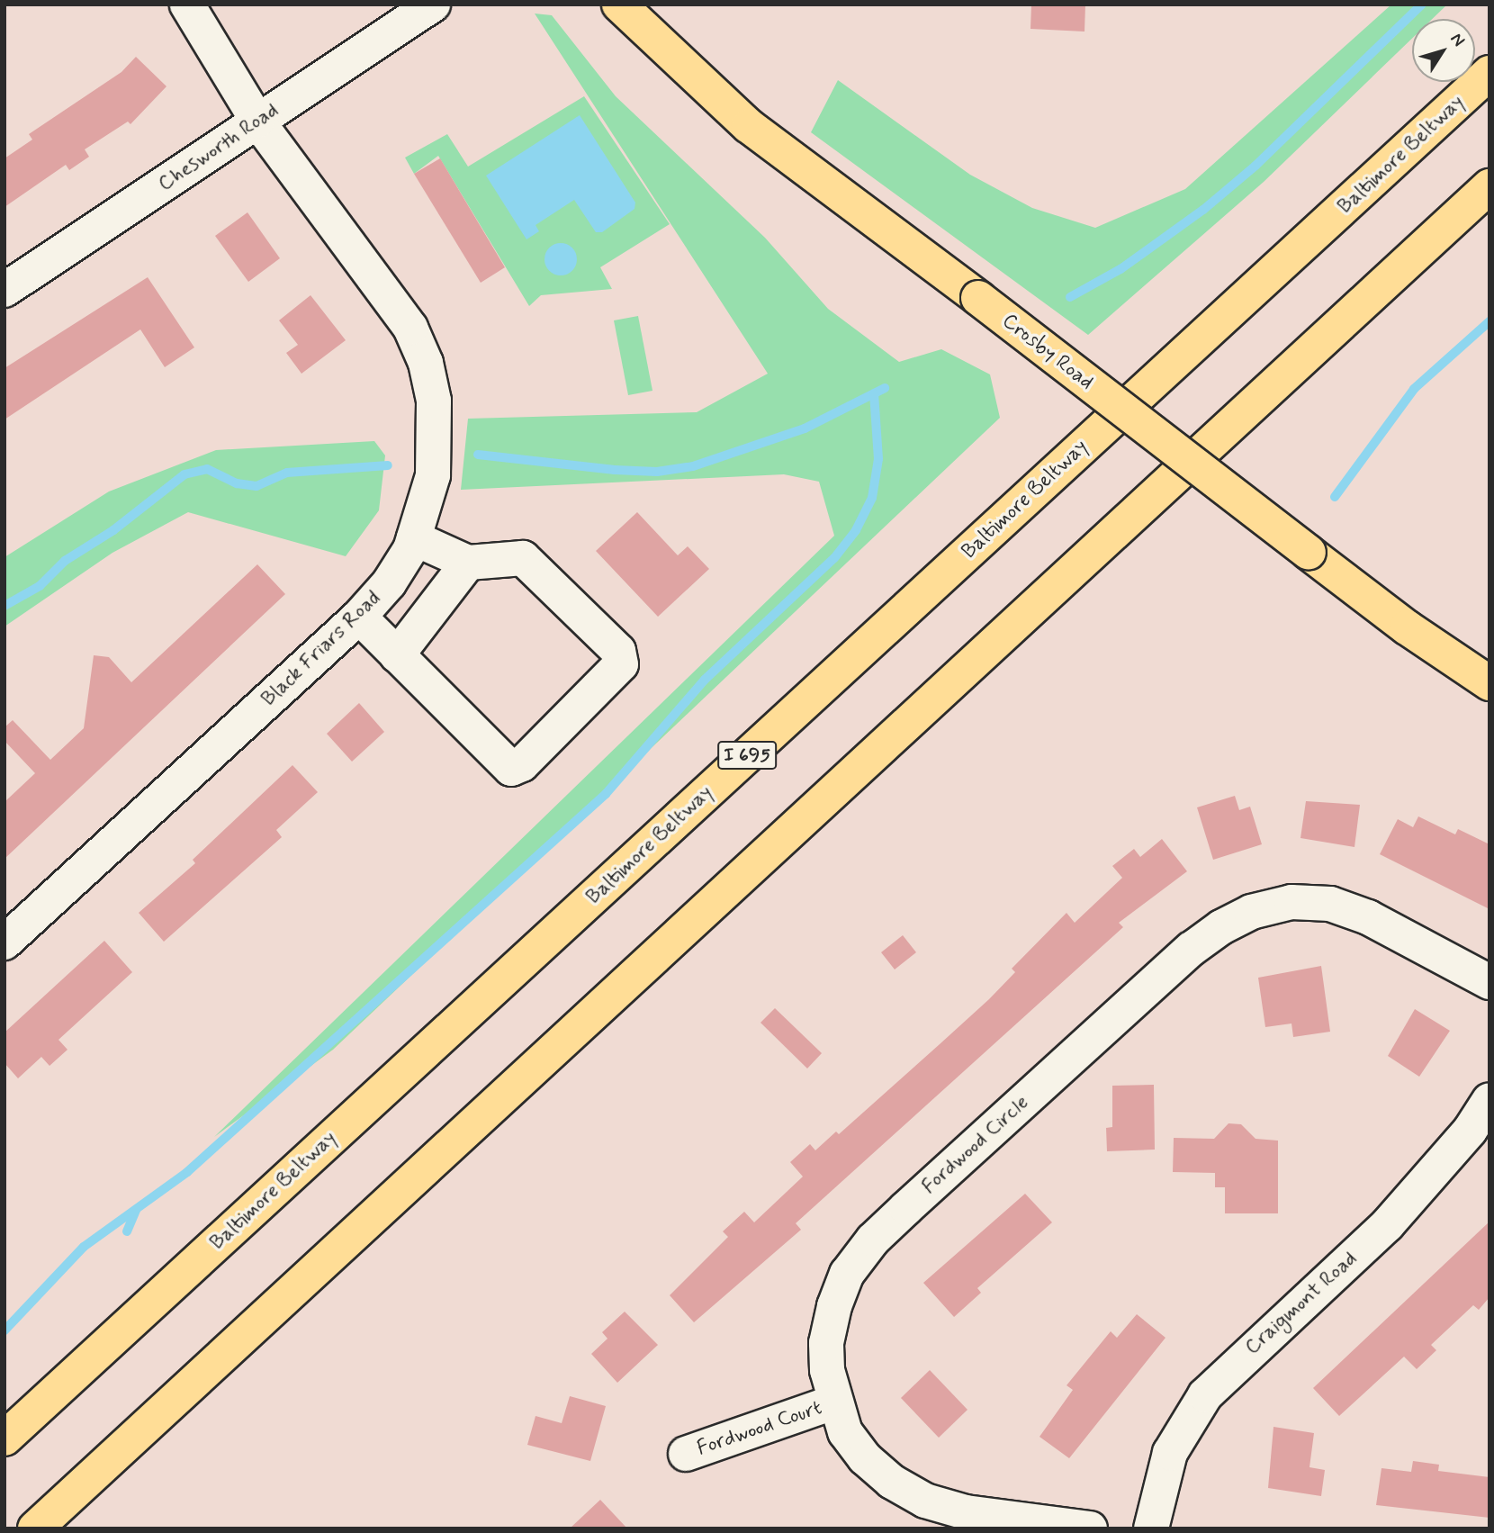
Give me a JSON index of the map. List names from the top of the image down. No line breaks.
{"streets":{"main road":["Baltimore Beltway","Crosby Road","I 695"],"street":["Chesworth Road","Black Friars Road","Fordwood Circle","Craigmont Road","Fordwood Court"]},"crossings":[["Chesworth Road","Black Friars Road"],["Fordwood Circle","Fordwood Court"]],"north":"top right"}
